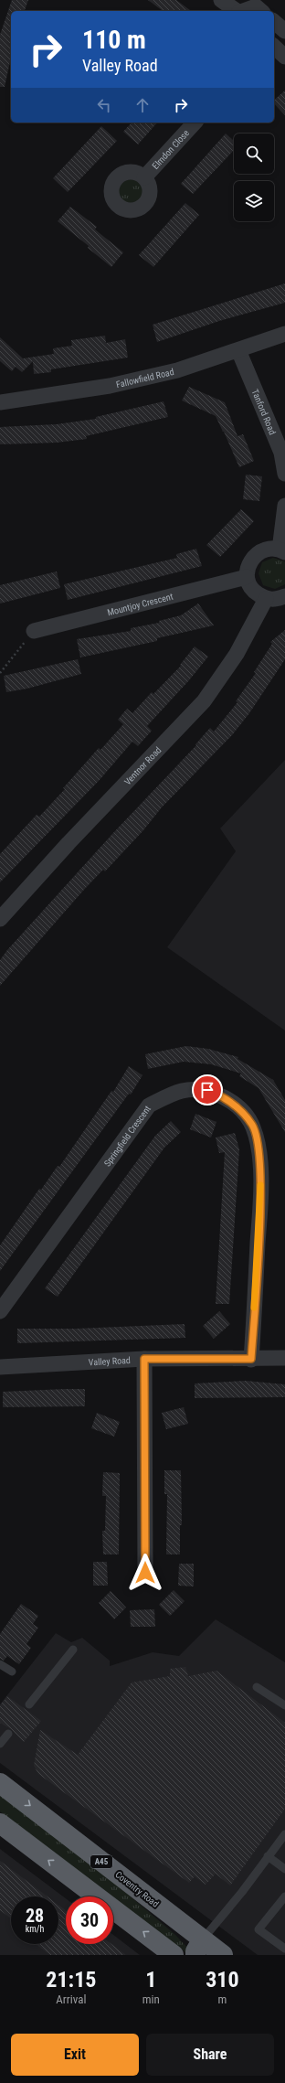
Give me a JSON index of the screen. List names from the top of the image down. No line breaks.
{"streets":{"highway":["A45","Coventry Road"],"street":["Elmdon Close","Fallowfield Road","Tanford Road","Mountjoy Crescent","Ventnor Road","Springfield Crescent","Valley Road"]},"crossings":[["Fallowfield Road","Tanford Road"],["Springfield Crescent","Valley Road"]],"page":{"turn":["110 m","Valley Road"],"speed":"28 km/h","limit":"30","eta":["21:15","Arrival","1","min","310","m"],"buttons":["Exit","Share"]}}
